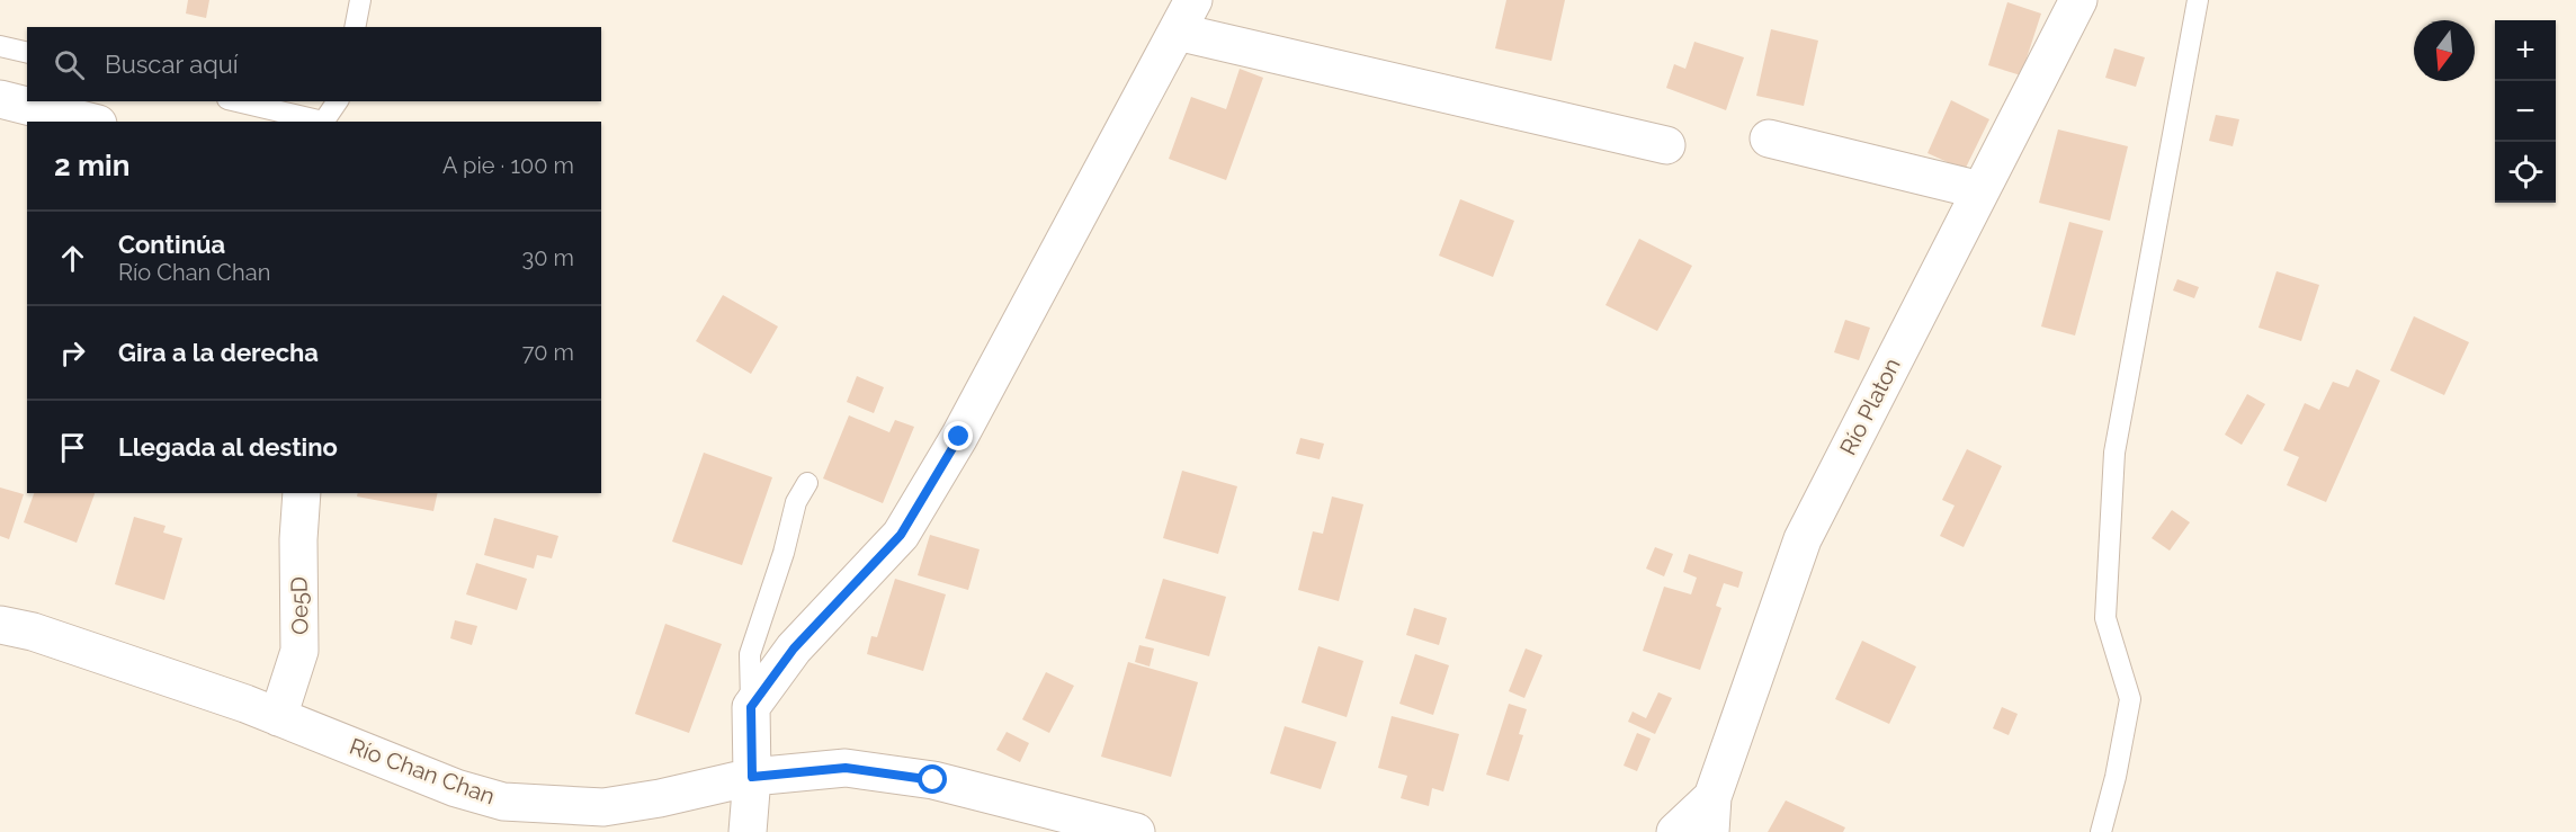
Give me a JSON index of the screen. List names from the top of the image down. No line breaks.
{"streets":{"street":["Río Platon","Oe5D","Río Chan Chan"]},"crossings":[["Oe5D","Río Chan Chan"]],"north":"bottom","page":{"map_buttons":["+","−"],"search":"Buscar aquí","heading":["2 min","A pie · 100 m"],"list":[["Continúa","Río Chan Chan","30 m"],["Gira a la derecha","70 m"],"Llegada al destino"]}}
